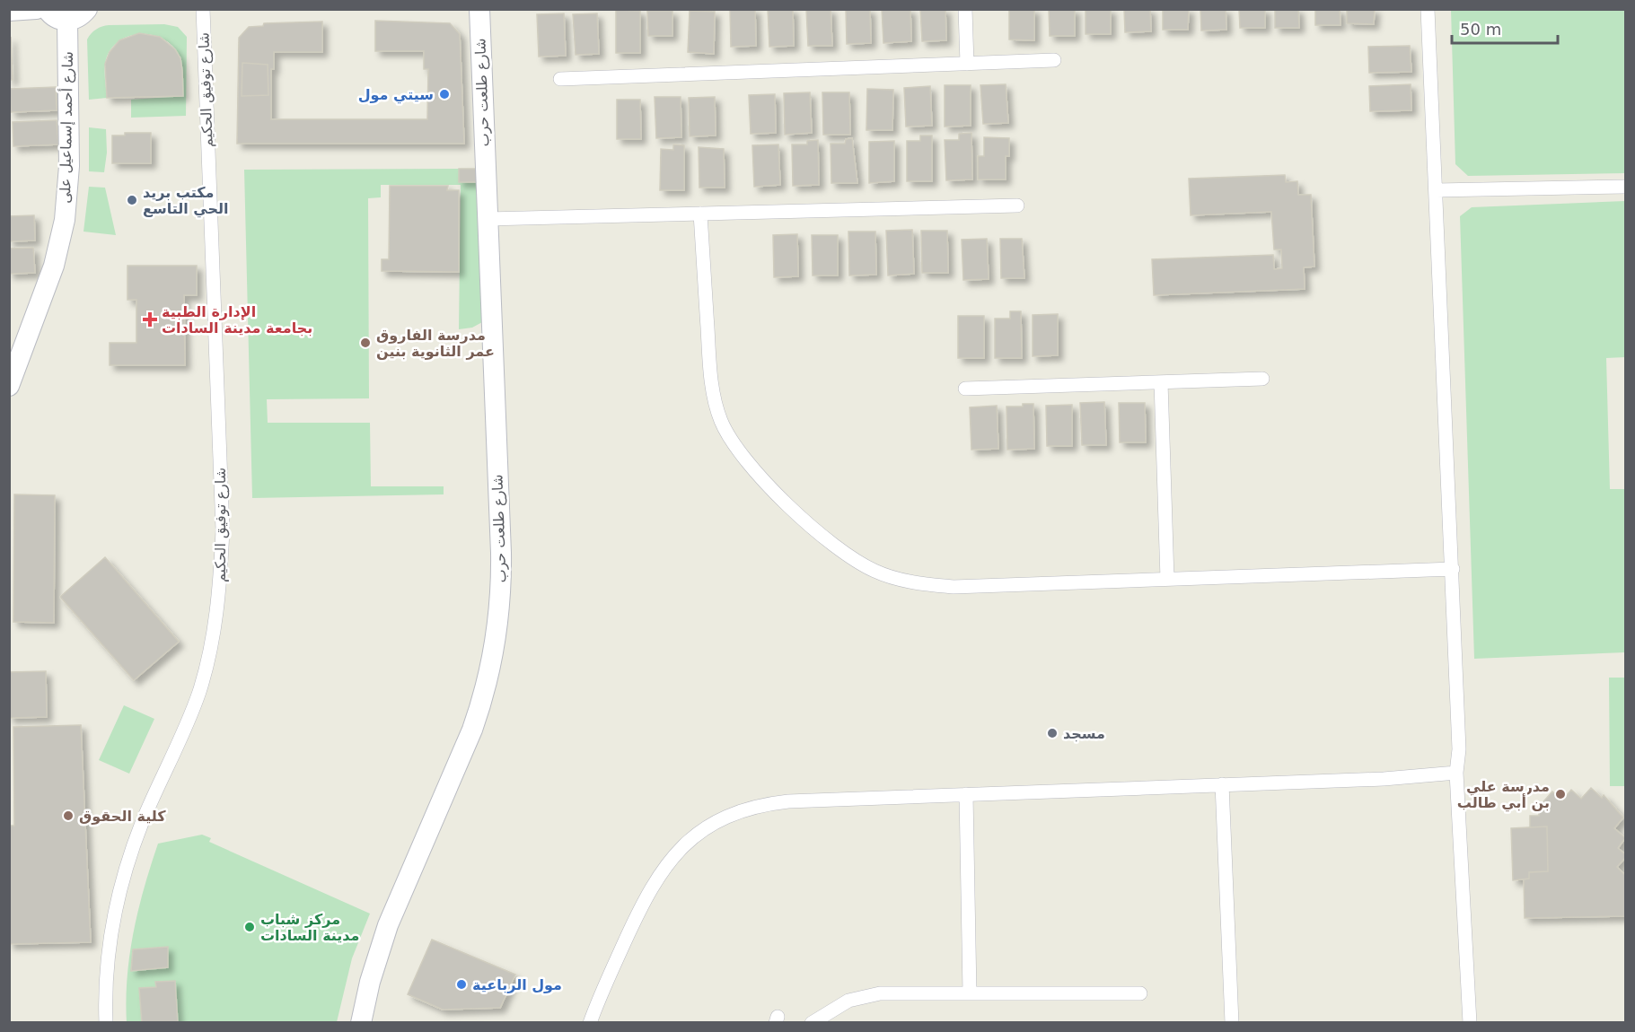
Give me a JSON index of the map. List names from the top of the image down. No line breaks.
{"streets":{"street":["شارع توفيق الحكيم","شارع طلعت حرب","شارع أحمد إسماعيل على"]},"places":{"other":["سيتي مول","مكتب بريد الحي التاسع","مدرسة الفاروق عمر الثانوية بنين","مسجد","مدرسة علي بن أبي طالب","كلية الحقوق","مركز شباب مدينة السادات","مول الرباعية"],"health":["الإدارة الطبية بجامعة مدينة السادات"]},"scale_bar":"50 m"}
